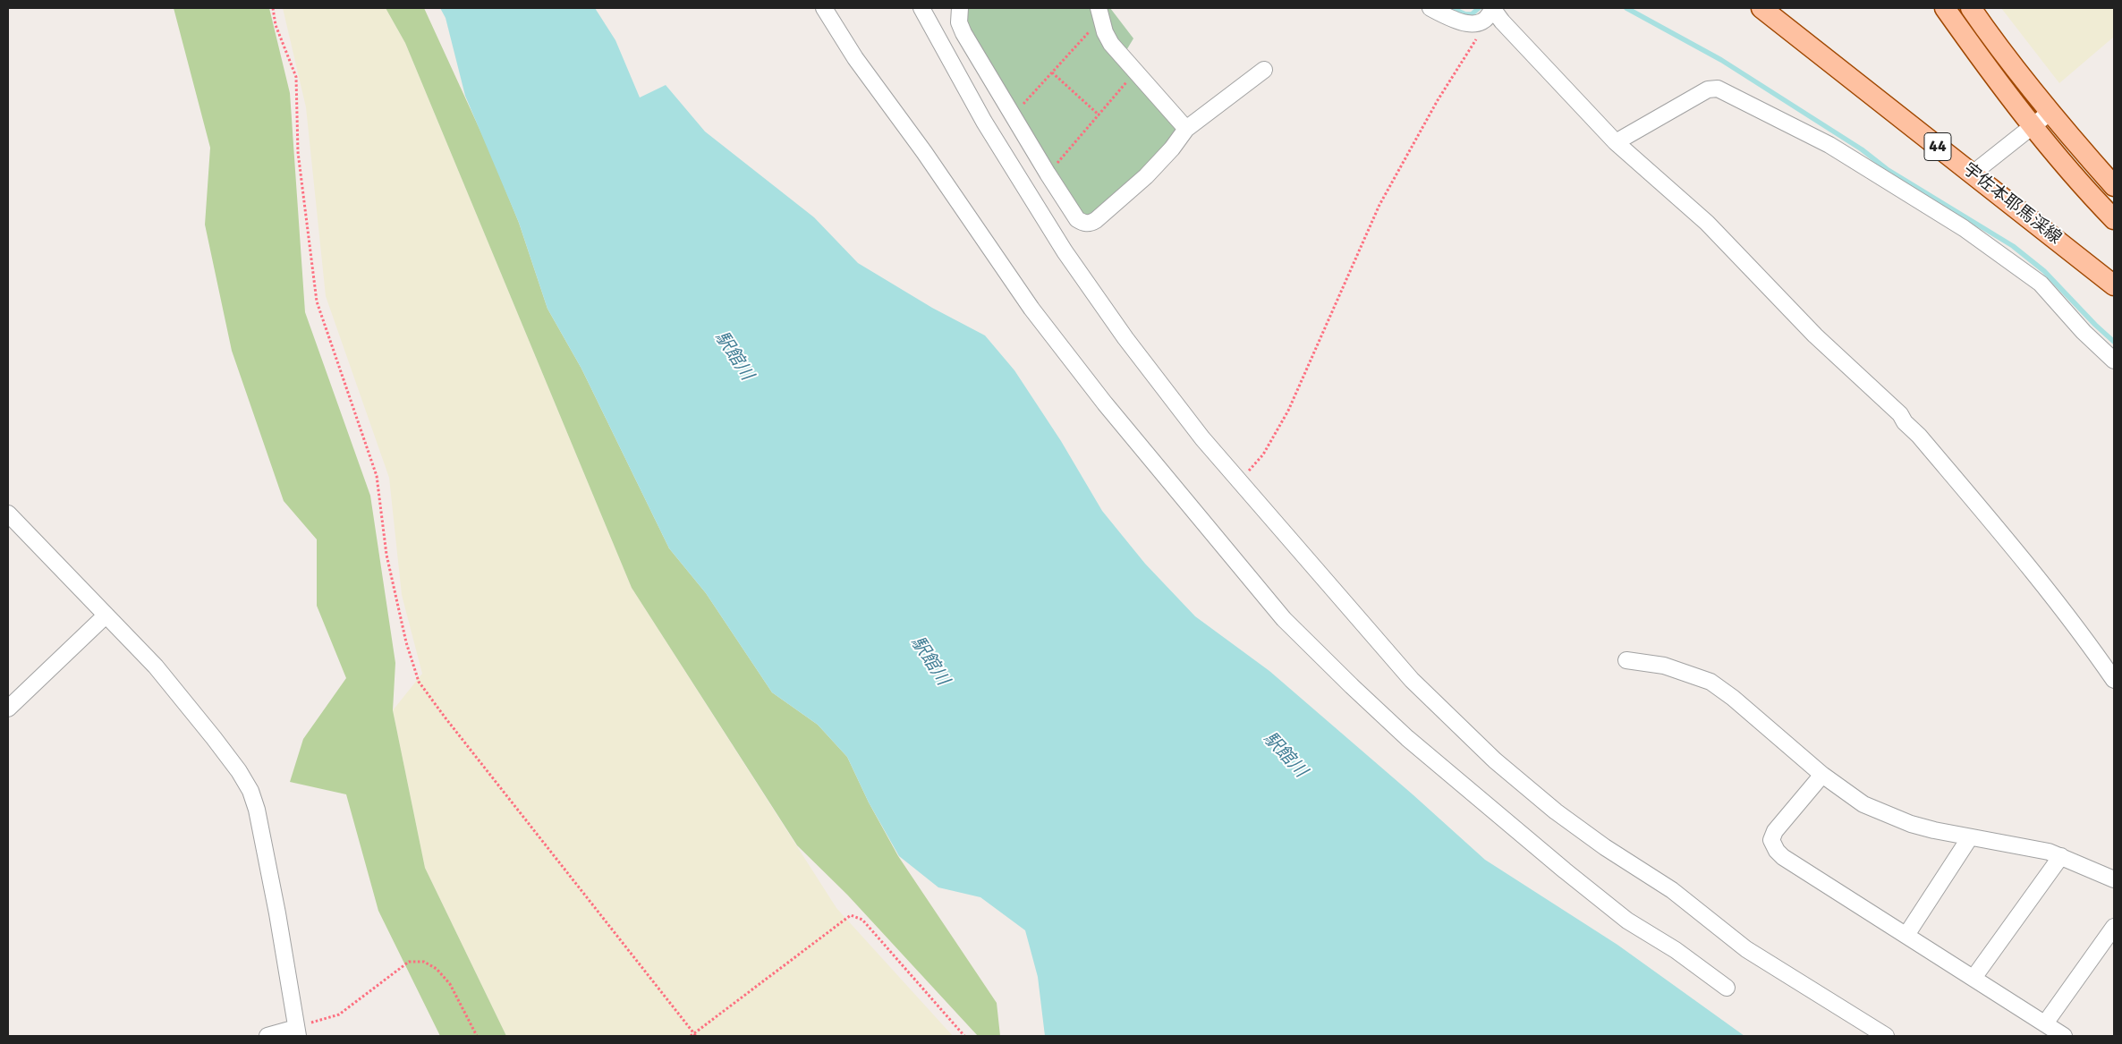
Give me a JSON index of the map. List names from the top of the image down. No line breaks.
{"streets":{"main road":["44","宇佐本耶馬渓線"]},"water":["駅館川"]}
